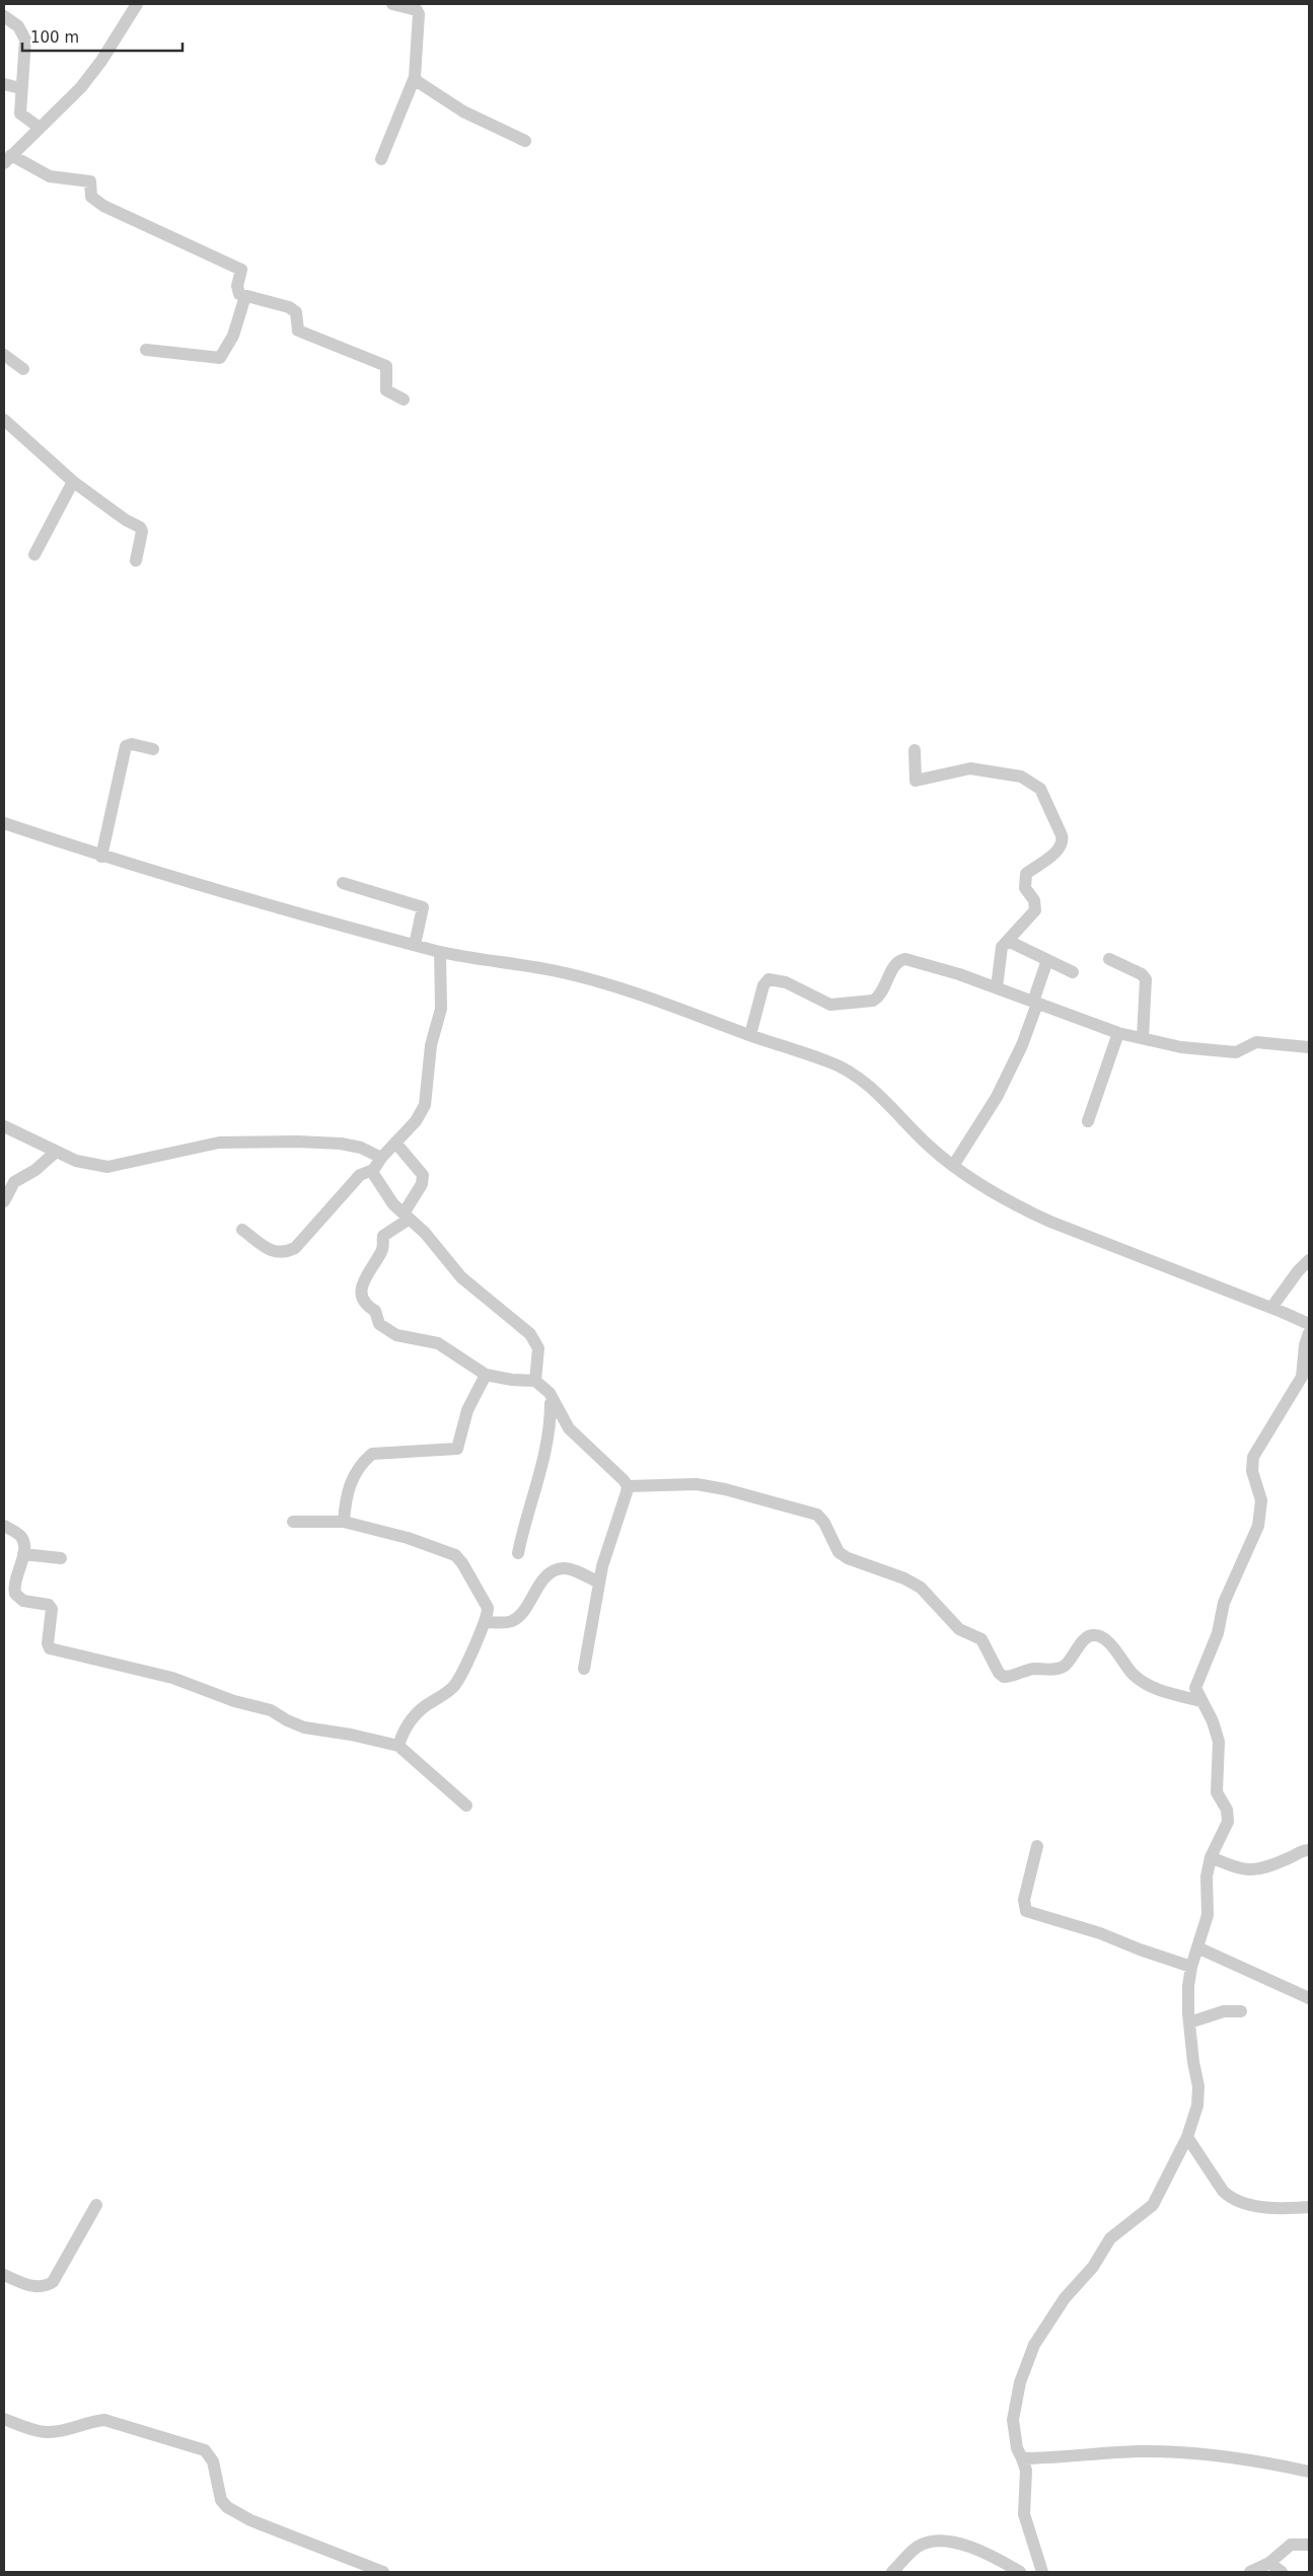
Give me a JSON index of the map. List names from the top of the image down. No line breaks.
{"scale_bar":"100 m"}
